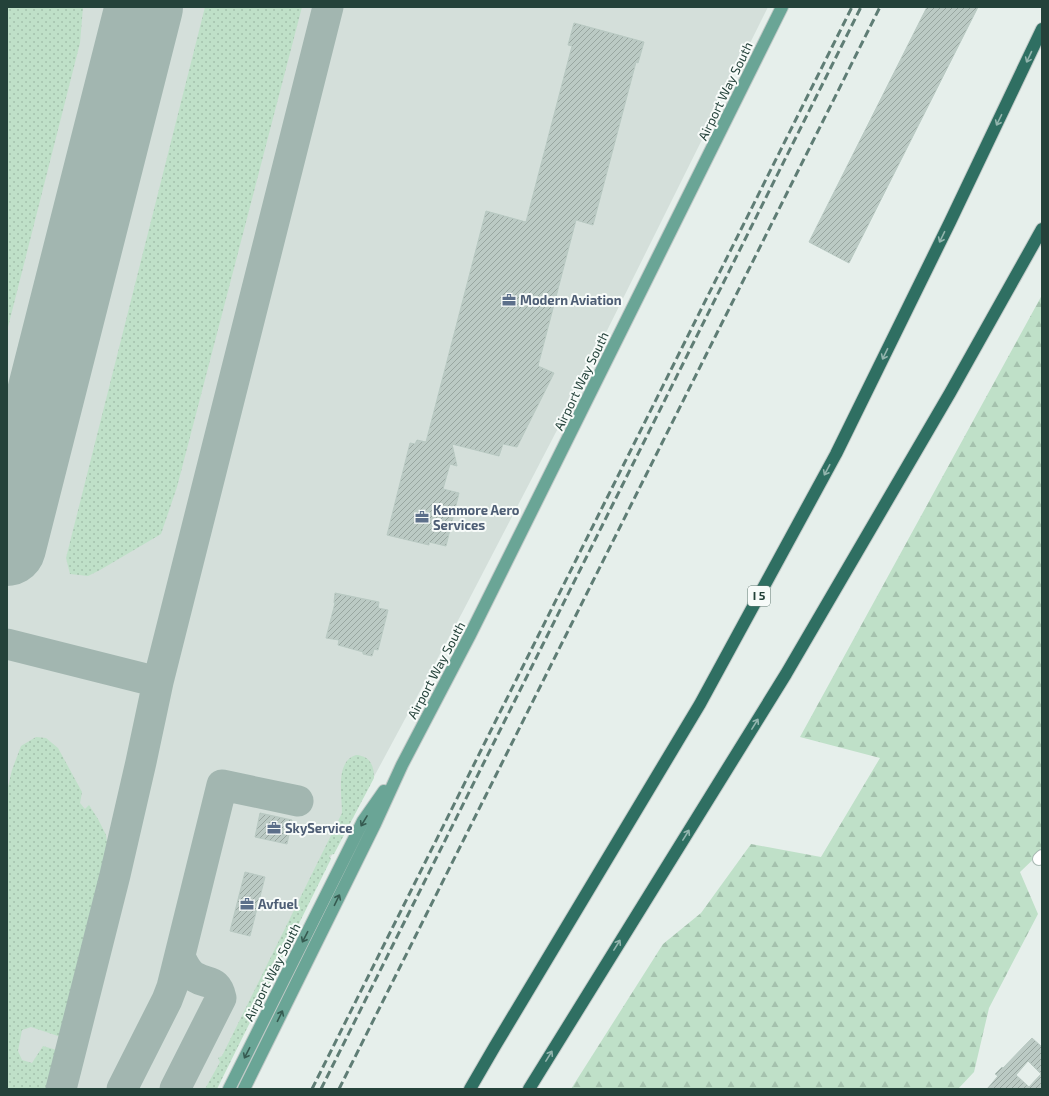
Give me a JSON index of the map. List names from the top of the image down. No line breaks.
{"streets":{"highway":["I 5"],"main road":["Airport Way South"]},"places":{"office":["Modern Aviation","Kenmore Aero Services","SkyService","Avfuel"]}}
